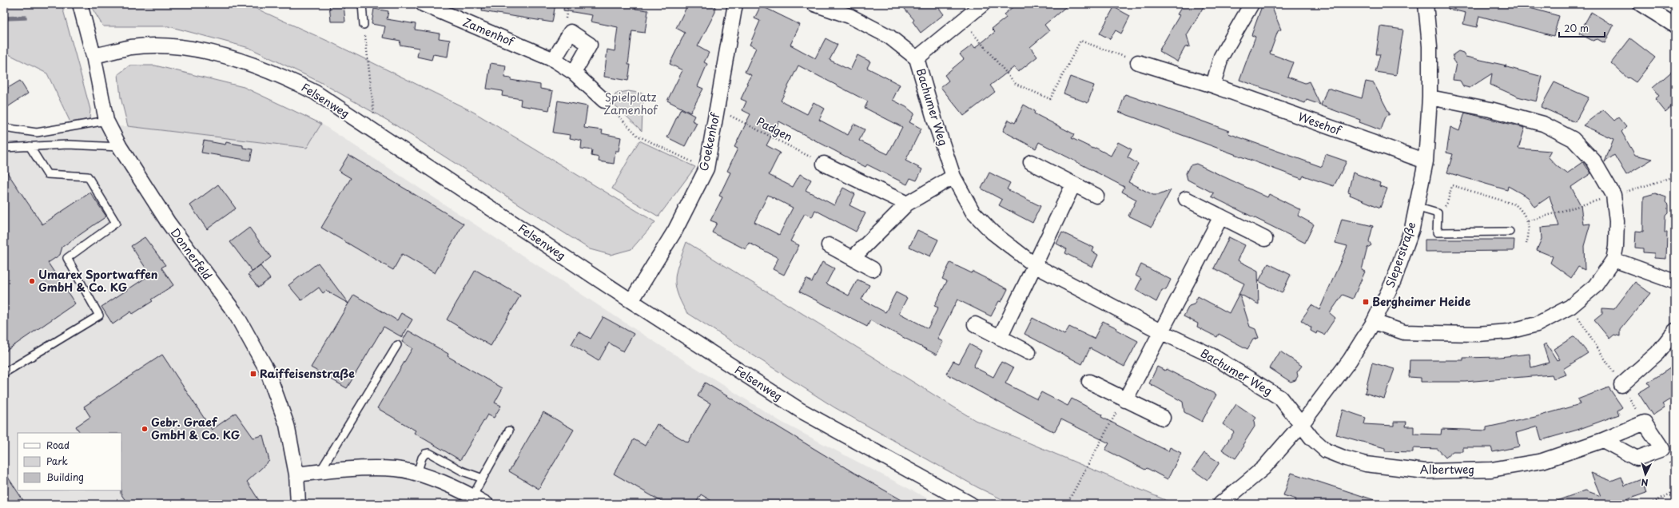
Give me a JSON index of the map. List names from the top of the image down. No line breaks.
{"streets":{"street":["Zamenhof","Felsenweg","Bachumer Weg","Wesehof","Goekenhof","Donnerfeld","Sleperstraße","Albertweg"],"path":["Padgen"]},"crossings":[["Felsenweg","Goekenhof"],["Felsenweg","Donnerfeld"],["Bachumer Weg","Sleperstraße"],["Bachumer Weg","Albertweg"],["Wesehof","Sleperstraße"],["Padgen","Goekenhof"],["Sleperstraße","Albertweg"]],"parks":["Spielplatz Zamenhof"],"places":{"other":["Umarex Sportwaffen GmbH & Co. KG","Gebr. Graef GmbH & Co. KG"],"transit":["Bergheimer Heide","Raiffeisenstraße"]},"legend":["Road","Park","Building"],"scale_bar":"20 m","north":"bottom"}
